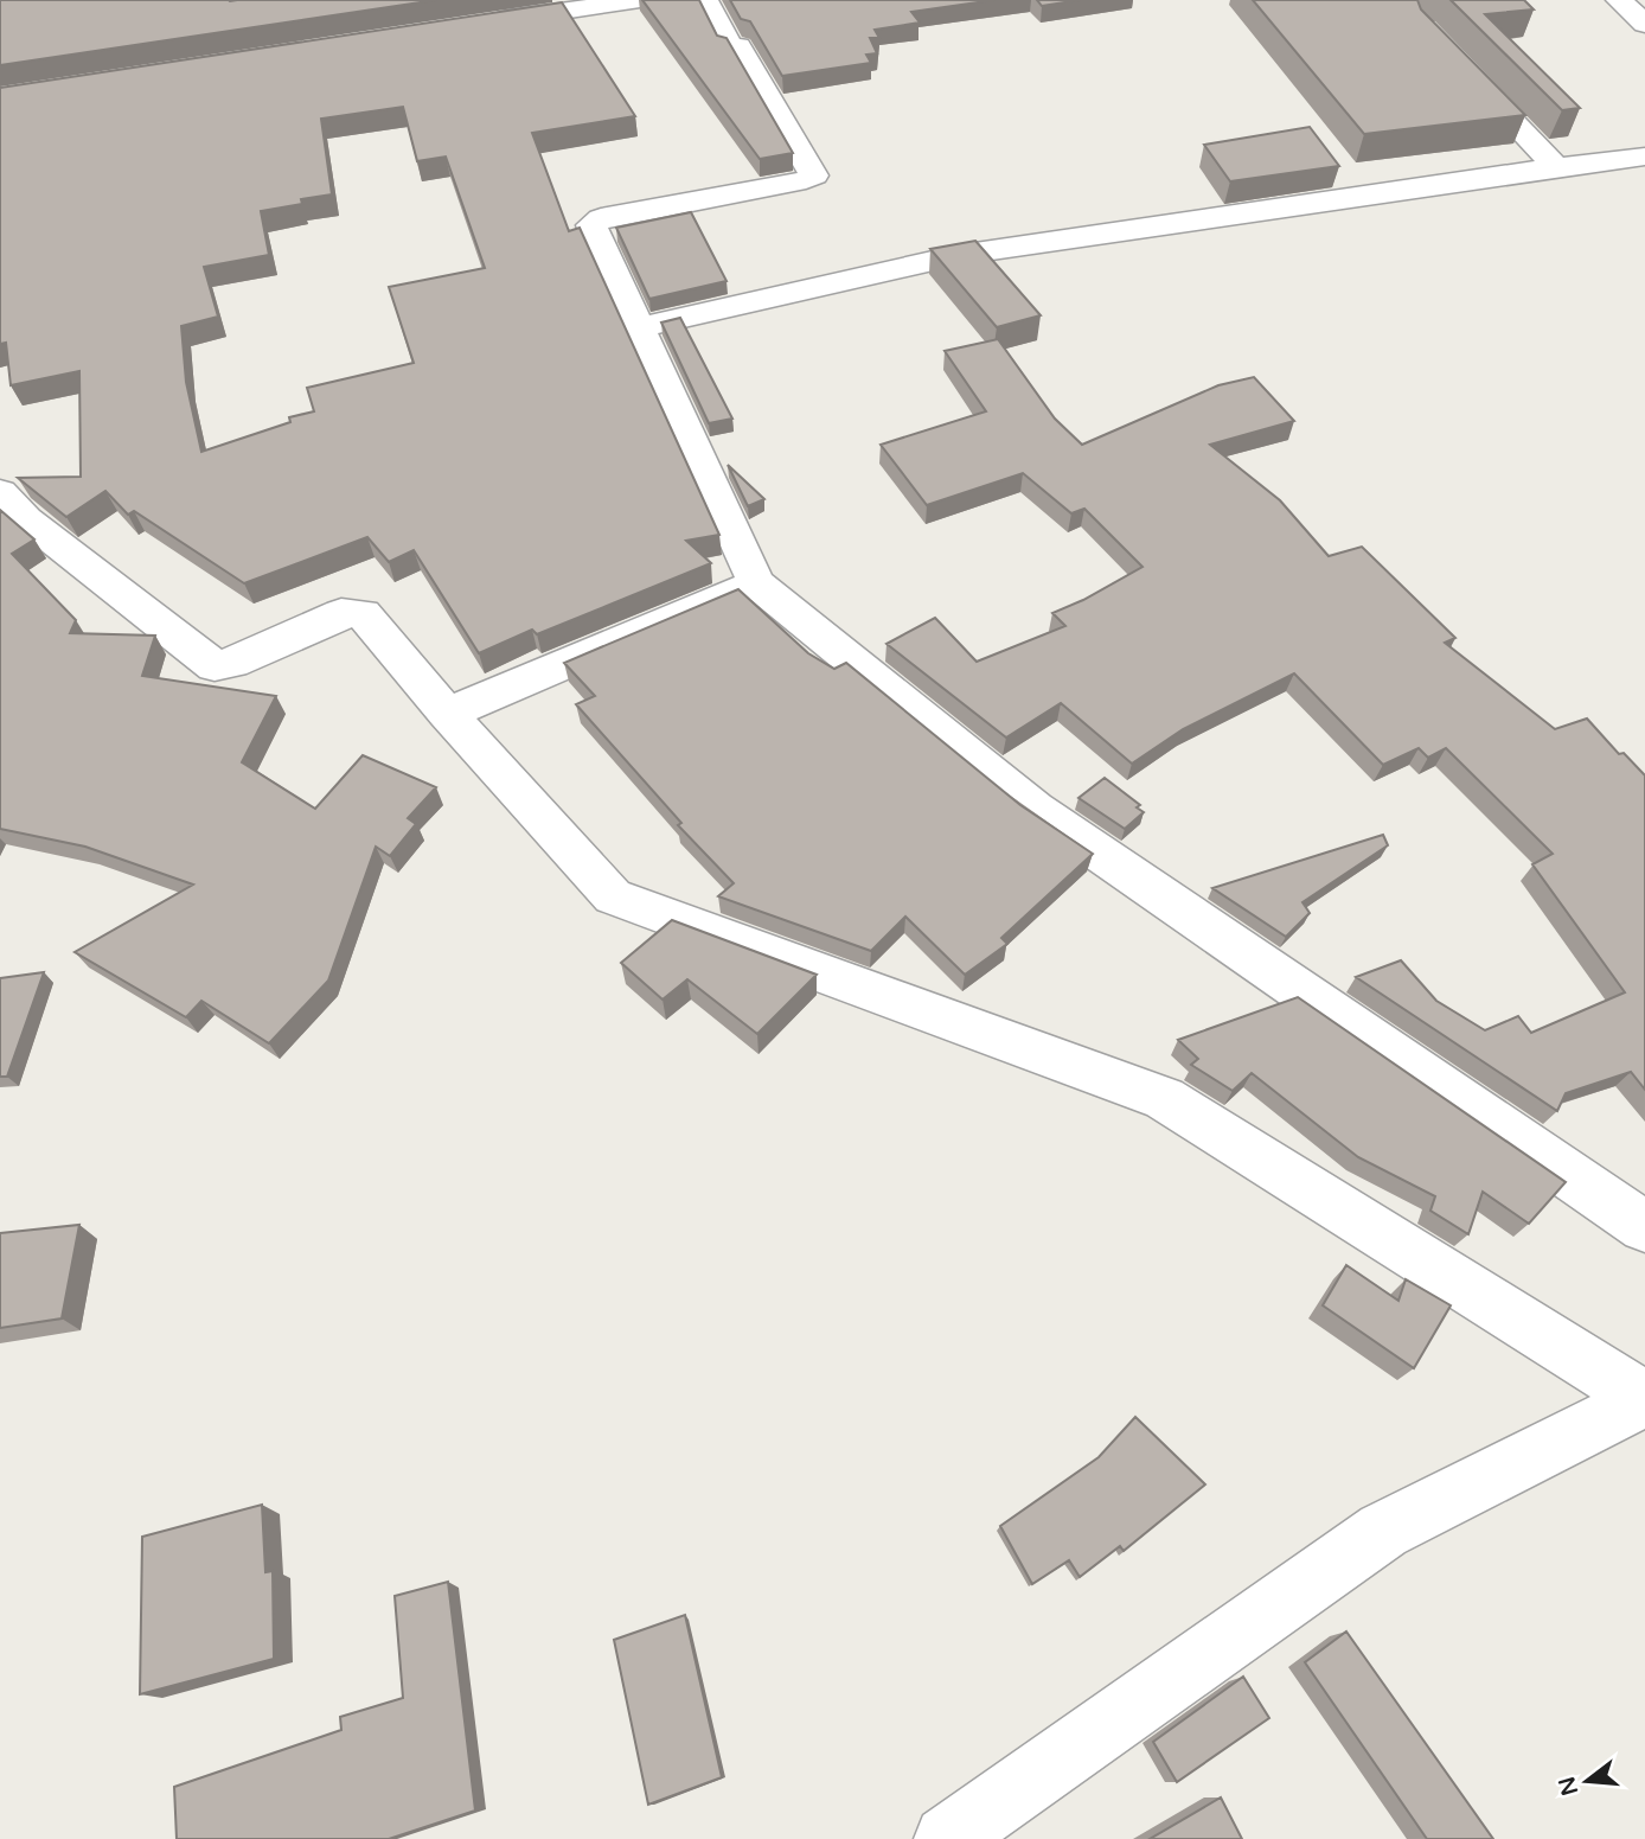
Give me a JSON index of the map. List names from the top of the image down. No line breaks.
{"north":"left"}
